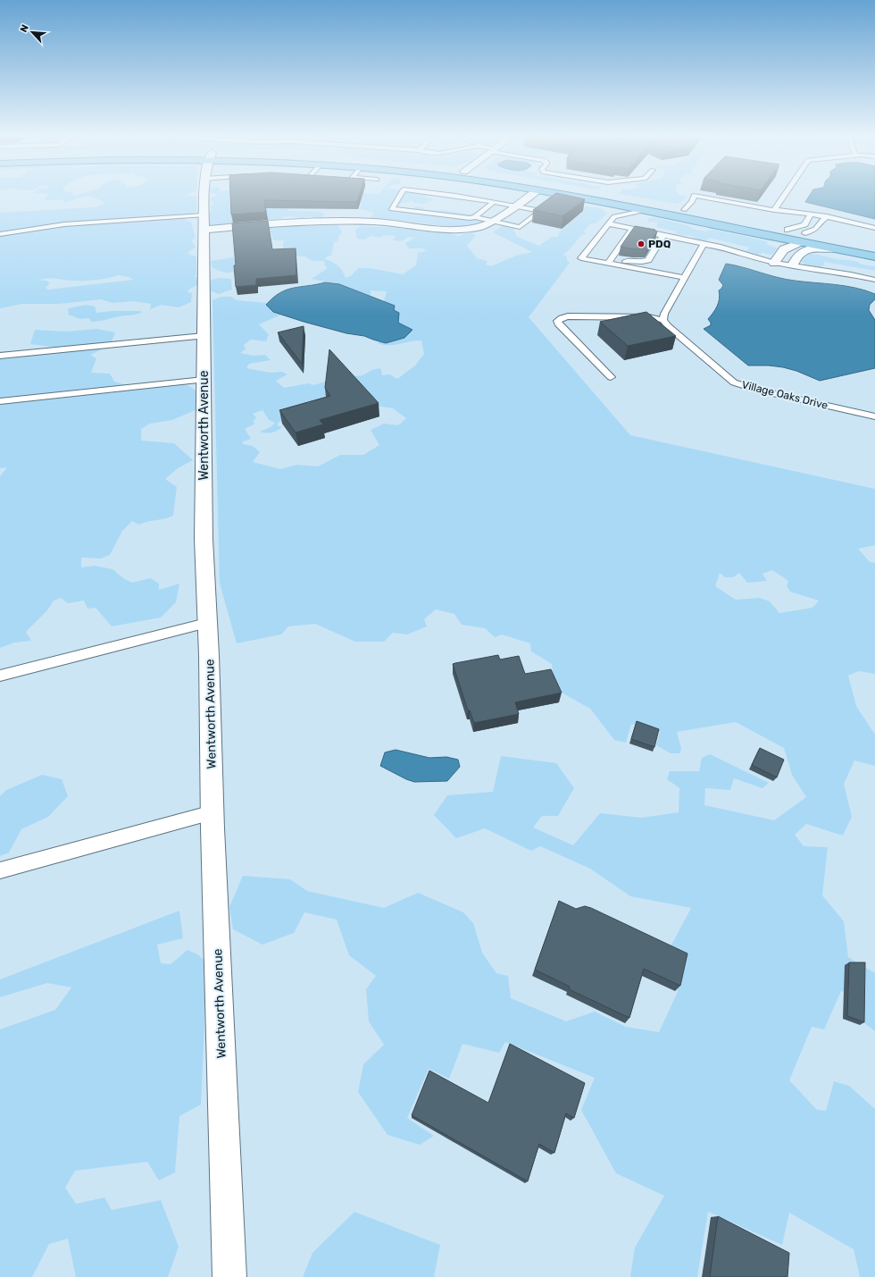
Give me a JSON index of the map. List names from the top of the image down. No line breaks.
{"streets":{"street":["Wentworth Avenue"],"lane":["Village Oaks Drive"]},"places":["PDQ"],"north":"top left"}
